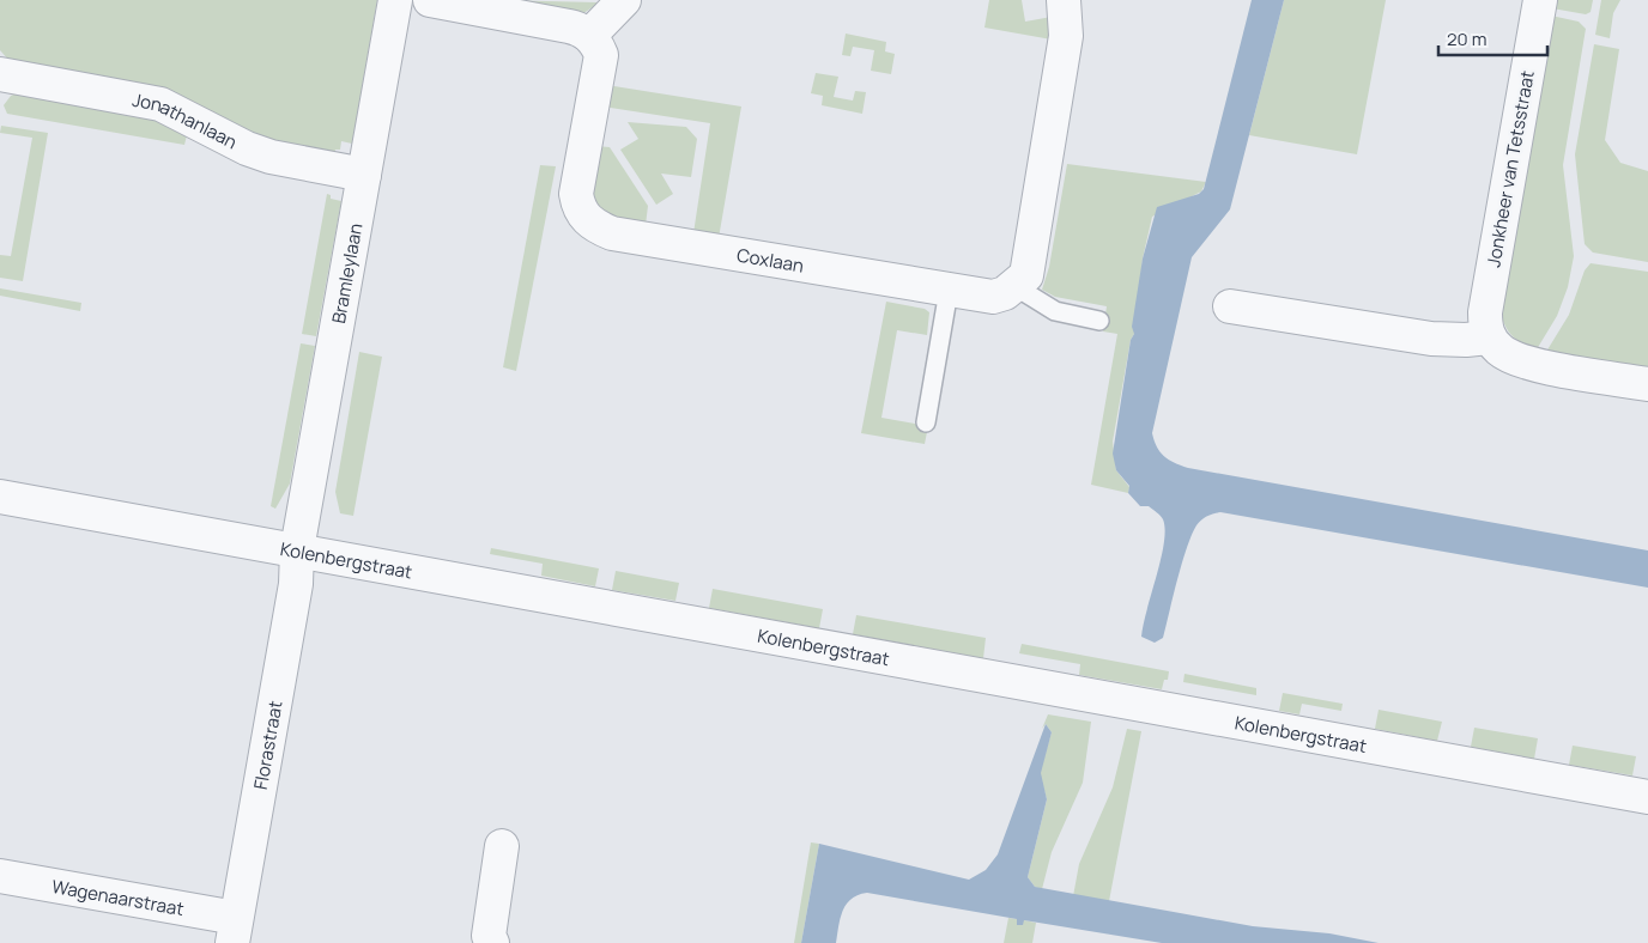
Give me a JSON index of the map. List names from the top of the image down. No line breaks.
{"streets":{"street":["Jonathanlaan","Jonkheer van Tetsstraat","Coxlaan","Bramleylaan","Kolenbergstraat","Florastraat","Wagenaarstraat"]},"crossings":[["Jonathanlaan","Bramleylaan"],["Bramleylaan","Kolenbergstraat"],["Bramleylaan","Florastraat"],["Kolenbergstraat","Florastraat"],["Florastraat","Wagenaarstraat"]],"scale_bar":"20 m"}
